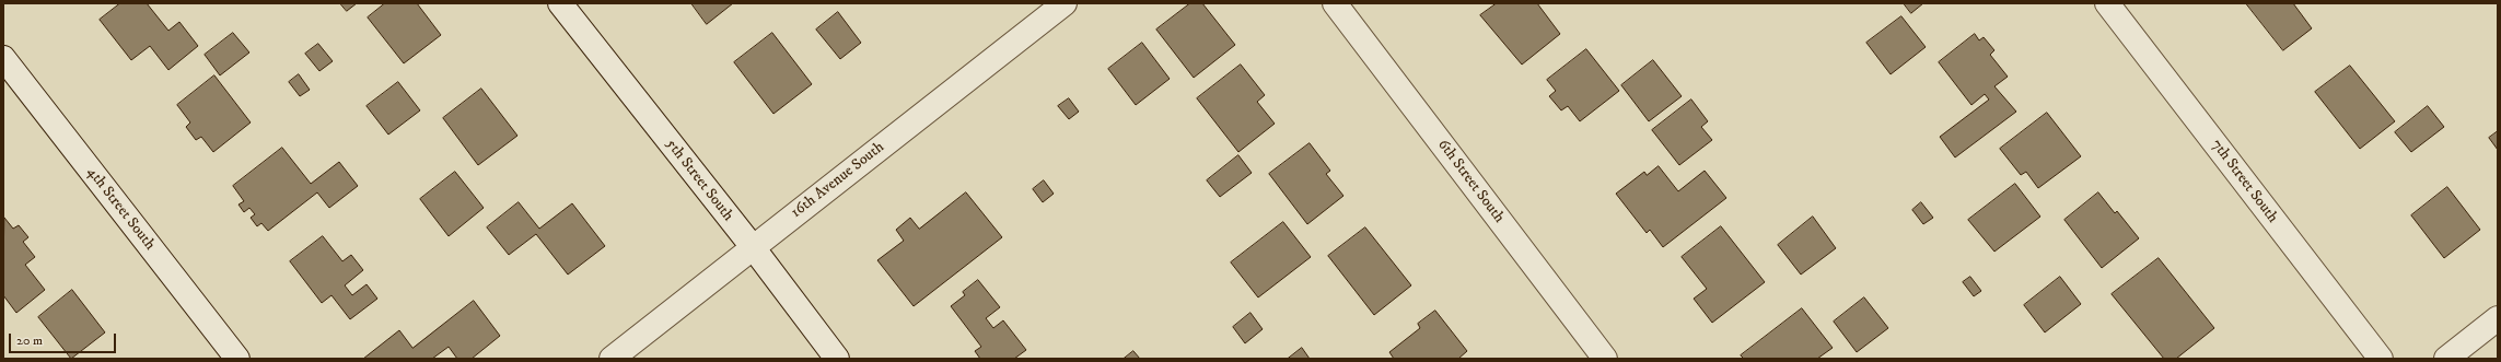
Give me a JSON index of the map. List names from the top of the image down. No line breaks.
{"streets":{"street":["5th Street South","16th Avenue South","6th Street South","7th Street South","4th Street South"]},"crossings":[["5th Street South","16th Avenue South"]],"scale_bar":"20 m"}
